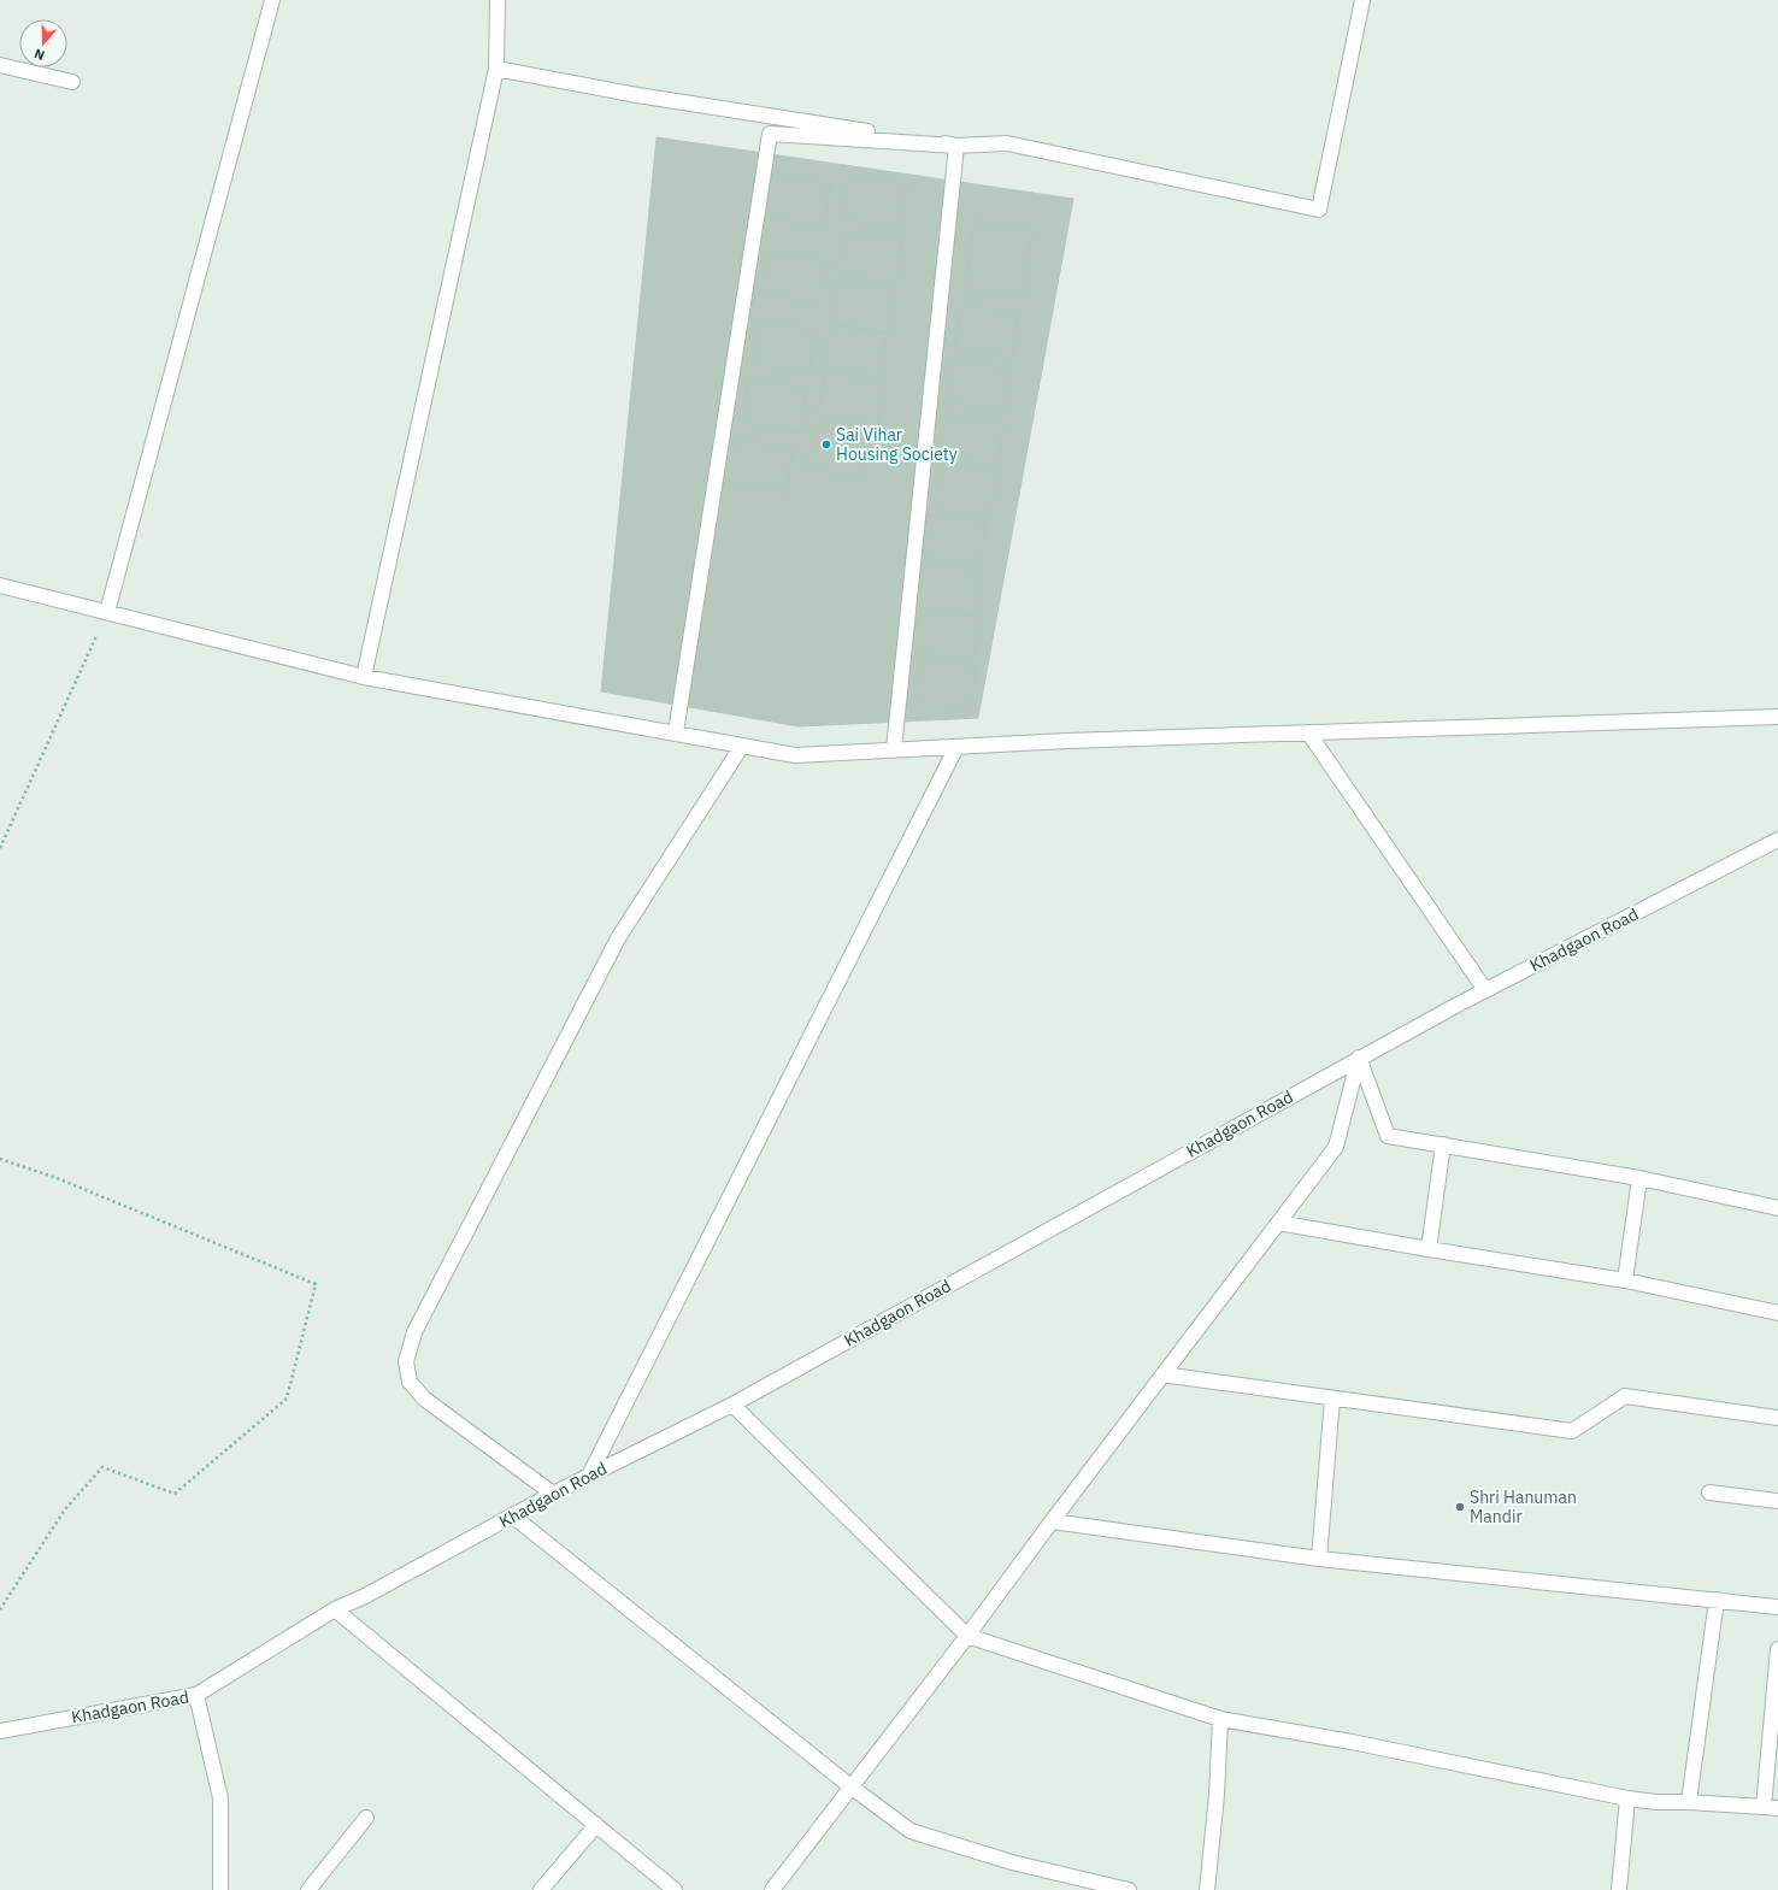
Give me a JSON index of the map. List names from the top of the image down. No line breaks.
{"streets":{"street":["Khadgaon Road"]},"places":["Sai Vihar Housing Society","Shri Hanuman Mandir"],"north":"bottom"}
